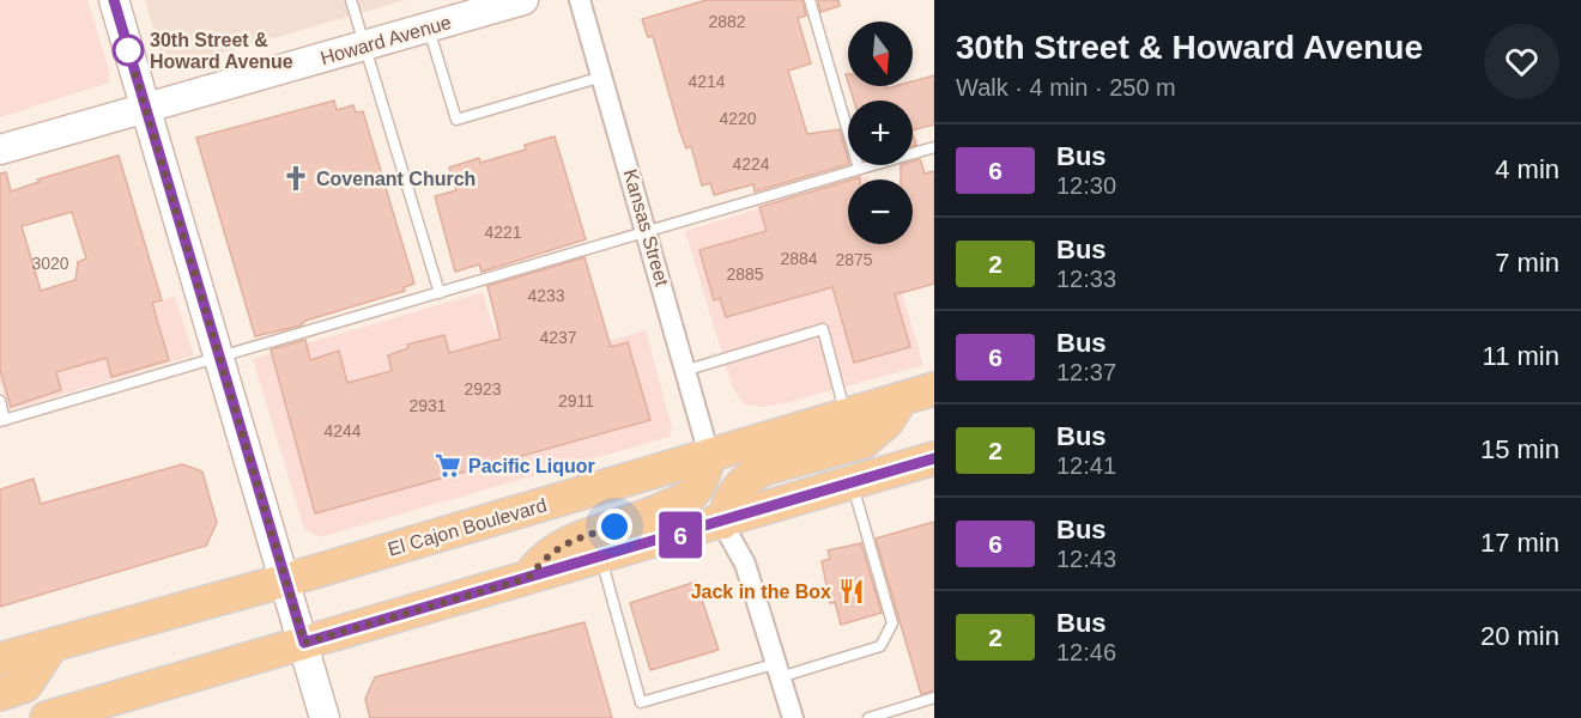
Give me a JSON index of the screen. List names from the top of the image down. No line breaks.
{"streets":{"main road":["Howard Avenue","El Cajon Boulevard"],"street":["Kansas Street"]},"crossings":[["Kansas Street","El Cajon Boulevard"]],"places":{"other":["30th Street & Howard Avenue"],"church":["Covenant Church"],"supermarket":["Pacific Liquor"],"restaurant":["Jack in the Box"]},"lines":["bus line 6"],"house_numbers":["2882","4214","4220","4224","4221","2884","2875","3020","2885","4233","4237","2923","2911","2931","4244"],"north":"bottom","page":{"on_map":"6","heading":["30th Street & Howard Avenue","Walk · 4 min · 250 m"],"map_buttons":["+","−"],"list":[{"mark":"6","name":"Bus","note":"12:30","value":"4 min"},{"mark":"2","name":"Bus","note":"12:33","value":"7 min"},{"mark":"6","name":"Bus","note":"12:37","value":"11 min"},{"mark":"2","name":"Bus","note":"12:41","value":"15 min"},{"mark":"6","name":"Bus","note":"12:43","value":"17 min"},{"mark":"2","name":"Bus","note":"12:46","value":"20 min"}]}}
